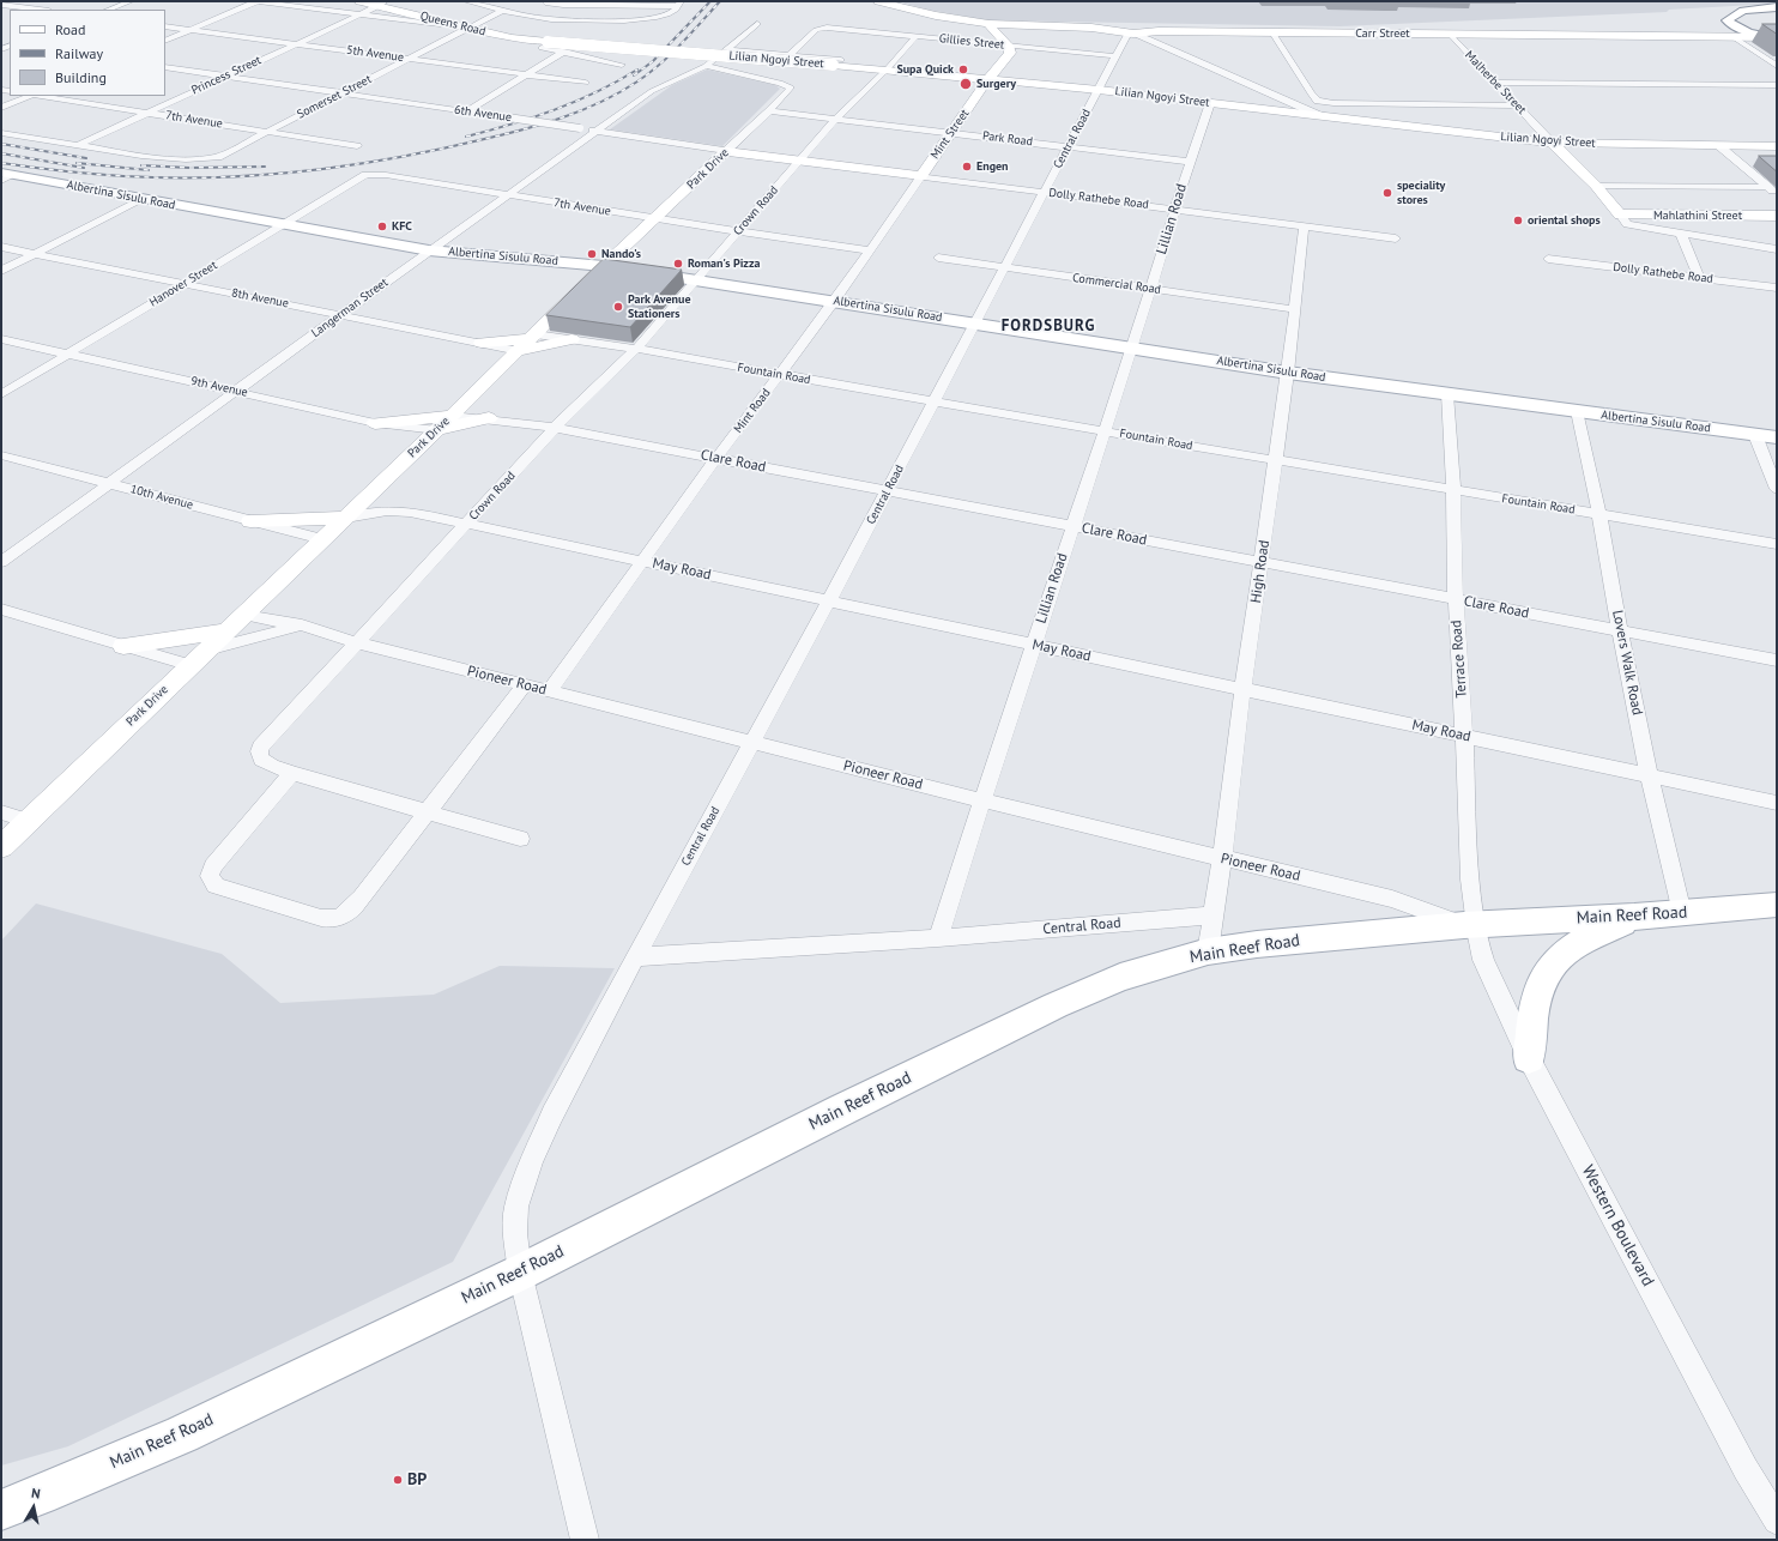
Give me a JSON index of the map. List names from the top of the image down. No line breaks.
{"streets":{"main road":["Albertina Sisulu Road","Main Reef Road"],"street":["Queens Road","Carr Street","Gillies Street","5th Avenue","Lilian Ngoyi Street","Princess Street","Malherbe Street","Somerset Street","6th Avenue","7th Avenue","Mint Street","Park Road","Central Road","Park Drive","Dolly Rathebe Road","Crown Road","Mahlathini Street","Lillian Road","Hanover Street","Commercial Road","8th Avenue","Langerman Street","Fountain Road","9th Avenue","Mint Road","Clare Road","10th Avenue","May Road","High Road","Terrace Road","Lovers Walk Road","Pioneer Road","Western Boulevard"]},"crossings":[["Queens Road","Lilian Ngoyi Street"],["Queens Road","Princess Street"],["Queens Road","Somerset Street"],["Carr Street","Malherbe Street"],["Carr Street","Central Road"],["Gillies Street","Mint Street"],["Gillies Street","Central Road"],["Gillies Street","Crown Road"],["5th Avenue","Princess Street"],["5th Avenue","Somerset Street"],["Lilian Ngoyi Street","Malherbe Street"],["Lilian Ngoyi Street","Mint Street"],["Lilian Ngoyi Street","Central Road"],["Lilian Ngoyi Street","Crown Road"],["Lilian Ngoyi Street","Lillian Road"],["Princess Street","Somerset Street"],["Princess Street","6th Avenue"],["Princess Street","7th Avenue"],["Malherbe Street","Mahlathini Street"],["Somerset Street","6th Avenue"],["Somerset Street","7th Avenue"],["6th Avenue","Park Drive"],["6th Avenue","Dolly Rathebe Road"],["6th Avenue","Crown Road"],["6th Avenue","Langerman Street"],["7th Avenue","Park Drive"],["7th Avenue","Hanover Street"],["7th Avenue","Langerman Street"],["Mint Street","Park Road"],["Mint Street","Dolly Rathebe Road"],["Mint Street","Mint Road"],["Park Road","Central Road"],["Park Road","Park Drive"],["Park Road","Crown Road"],["Park Road","Lillian Road"],["Central Road","Albertina Sisulu Road"],["Central Road","Dolly Rathebe Road"],["Central Road","Lillian Road"],["Central Road","Commercial Road"],["Central Road","Fountain Road"],["Central Road","Clare Road"],["Central Road","May Road"],["Central Road","High Road"],["Central Road","Pioneer Road"],["Central Road","Main Reef Road"],["Park Drive","Albertina Sisulu Road"],["Park Drive","Langerman Street"],["Park Drive","Fountain Road"],["Park Drive","9th Avenue"],["Park Drive","Clare Road"],["Park Drive","10th Avenue"],["Park Drive","May Road"],["Park Drive","Pioneer Road"],["Albertina Sisulu Road","Crown Road"],["Albertina Sisulu Road","Lillian Road"],["Albertina Sisulu Road","Hanover Street"],["Albertina Sisulu Road","Langerman Street"],["Albertina Sisulu Road","Mint Road"],["Albertina Sisulu Road","High Road"],["Albertina Sisulu Road","Terrace Road"],["Albertina Sisulu Road","Lovers Walk Road"],["Dolly Rathebe Road","Crown Road"],["Dolly Rathebe Road","Lillian Road"],["Dolly Rathebe Road","Mint Road"],["Dolly Rathebe Road","High Road"],["Crown Road","Fountain Road"],["Crown Road","Clare Road"],["Crown Road","May Road"],["Crown Road","Pioneer Road"],["Lillian Road","Commercial Road"],["Lillian Road","Fountain Road"],["Lillian Road","Clare Road"],["Lillian Road","May Road"],["Lillian Road","Pioneer Road"],["Hanover Street","8th Avenue"],["Hanover Street","9th Avenue"],["Commercial Road","High Road"],["8th Avenue","Langerman Street"],["Langerman Street","9th Avenue"],["Langerman Street","10th Avenue"],["Fountain Road","Mint Road"],["Fountain Road","High Road"],["Fountain Road","Terrace Road"],["Fountain Road","Lovers Walk Road"],["Mint Road","Clare Road"],["Mint Road","May Road"],["Mint Road","Pioneer Road"],["Clare Road","High Road"],["Clare Road","Terrace Road"],["Clare Road","Lovers Walk Road"],["May Road","High Road"],["May Road","Terrace Road"],["May Road","Lovers Walk Road"],["High Road","Pioneer Road"],["High Road","Main Reef Road"],["Terrace Road","Pioneer Road"],["Terrace Road","Main Reef Road"],["Terrace Road","Western Boulevard"],["Lovers Walk Road","Main Reef Road"],["Pioneer Road","Main Reef Road"],["Pioneer Road","Western Boulevard"],["Main Reef Road","Western Boulevard"]],"districts":["FORDSBURG"],"places":["Supa Quick","Surgery","Engen","speciality stores","oriental shops","KFC","Nando's","Roman's Pizza","Park Avenue Stationers","BP"],"legend":["Road","Railway","Building"],"north":"top"}
